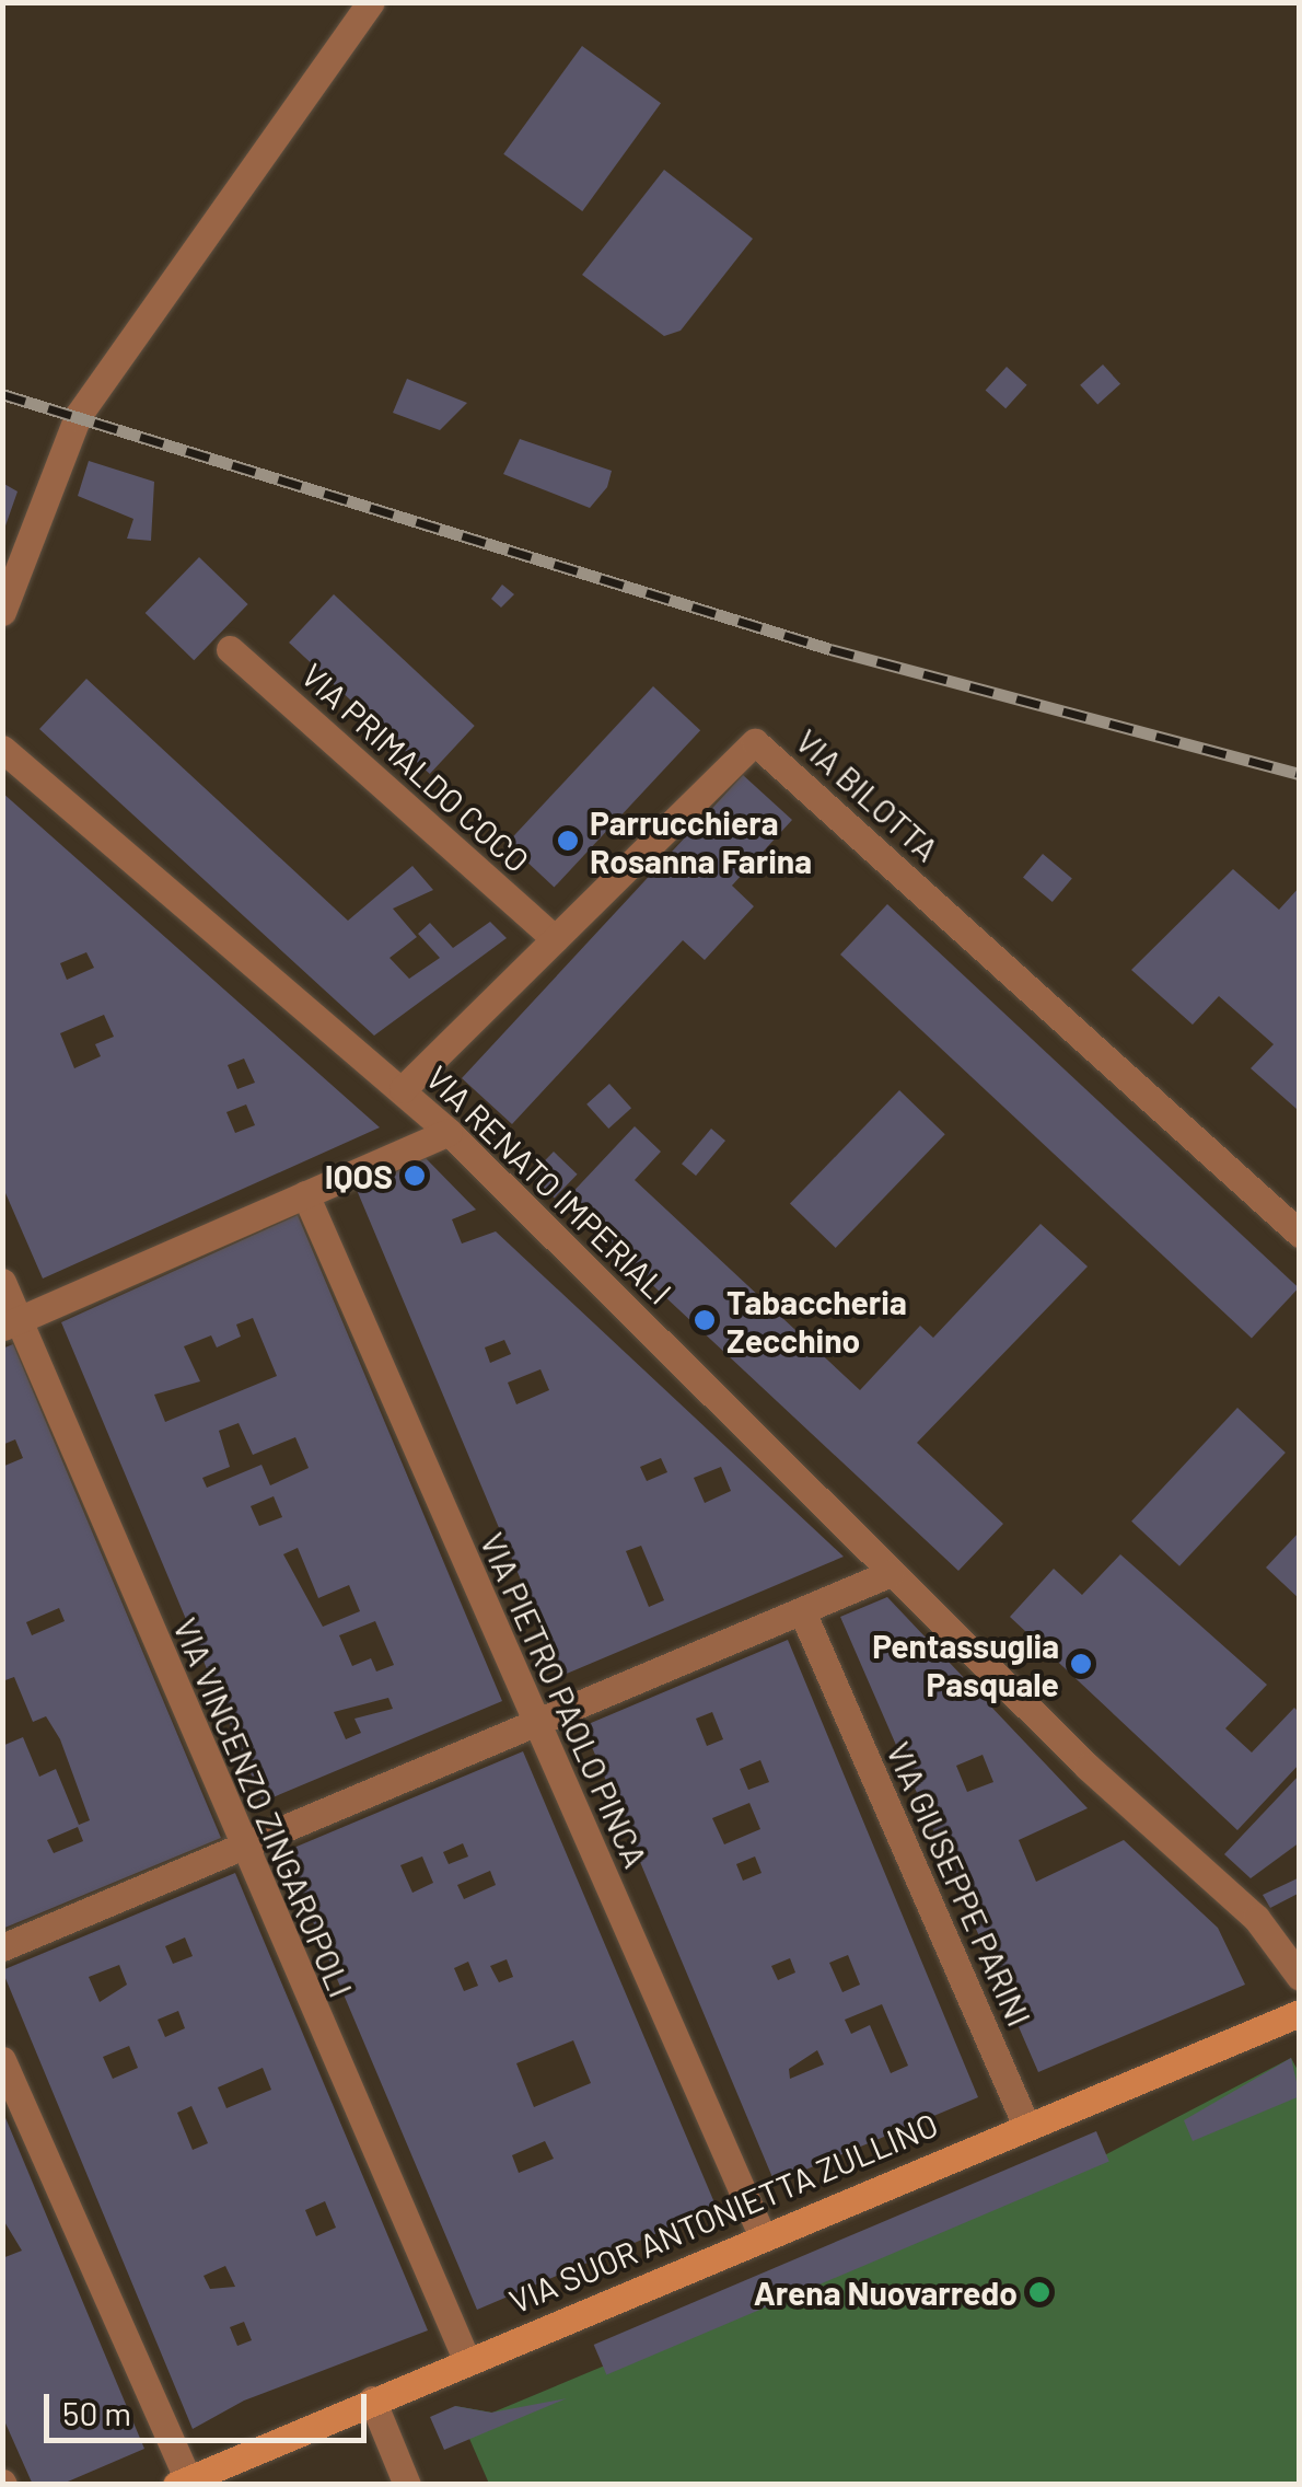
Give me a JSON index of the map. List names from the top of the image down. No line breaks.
{"streets":{"main road":["VIA SUOR ANTONIETTA ZULLINO"],"street":["VIA PRIMALDO COCO","VIA BILOTTA","VIA RENATO IMPERIALI","VIA PIETRO PAOLO PINCA","VIA VINCENZO ZINGAROPOLI","VIA GIUSEPPE PARINI"]},"crossings":[["VIA PRIMALDO COCO","VIA BILOTTA"],["VIA BILOTTA","VIA RENATO IMPERIALI"],["VIA PIETRO PAOLO PINCA","VIA SUOR ANTONIETTA ZULLINO"],["VIA VINCENZO ZINGAROPOLI","VIA SUOR ANTONIETTA ZULLINO"],["VIA GIUSEPPE PARINI","VIA SUOR ANTONIETTA ZULLINO"]],"places":["Parrucchiera Rosanna Farina","IQOS","Tabaccheria Zecchino","Pentassuglia Pasquale","Arena Nuovarredo"],"scale_bar":"50 m"}
